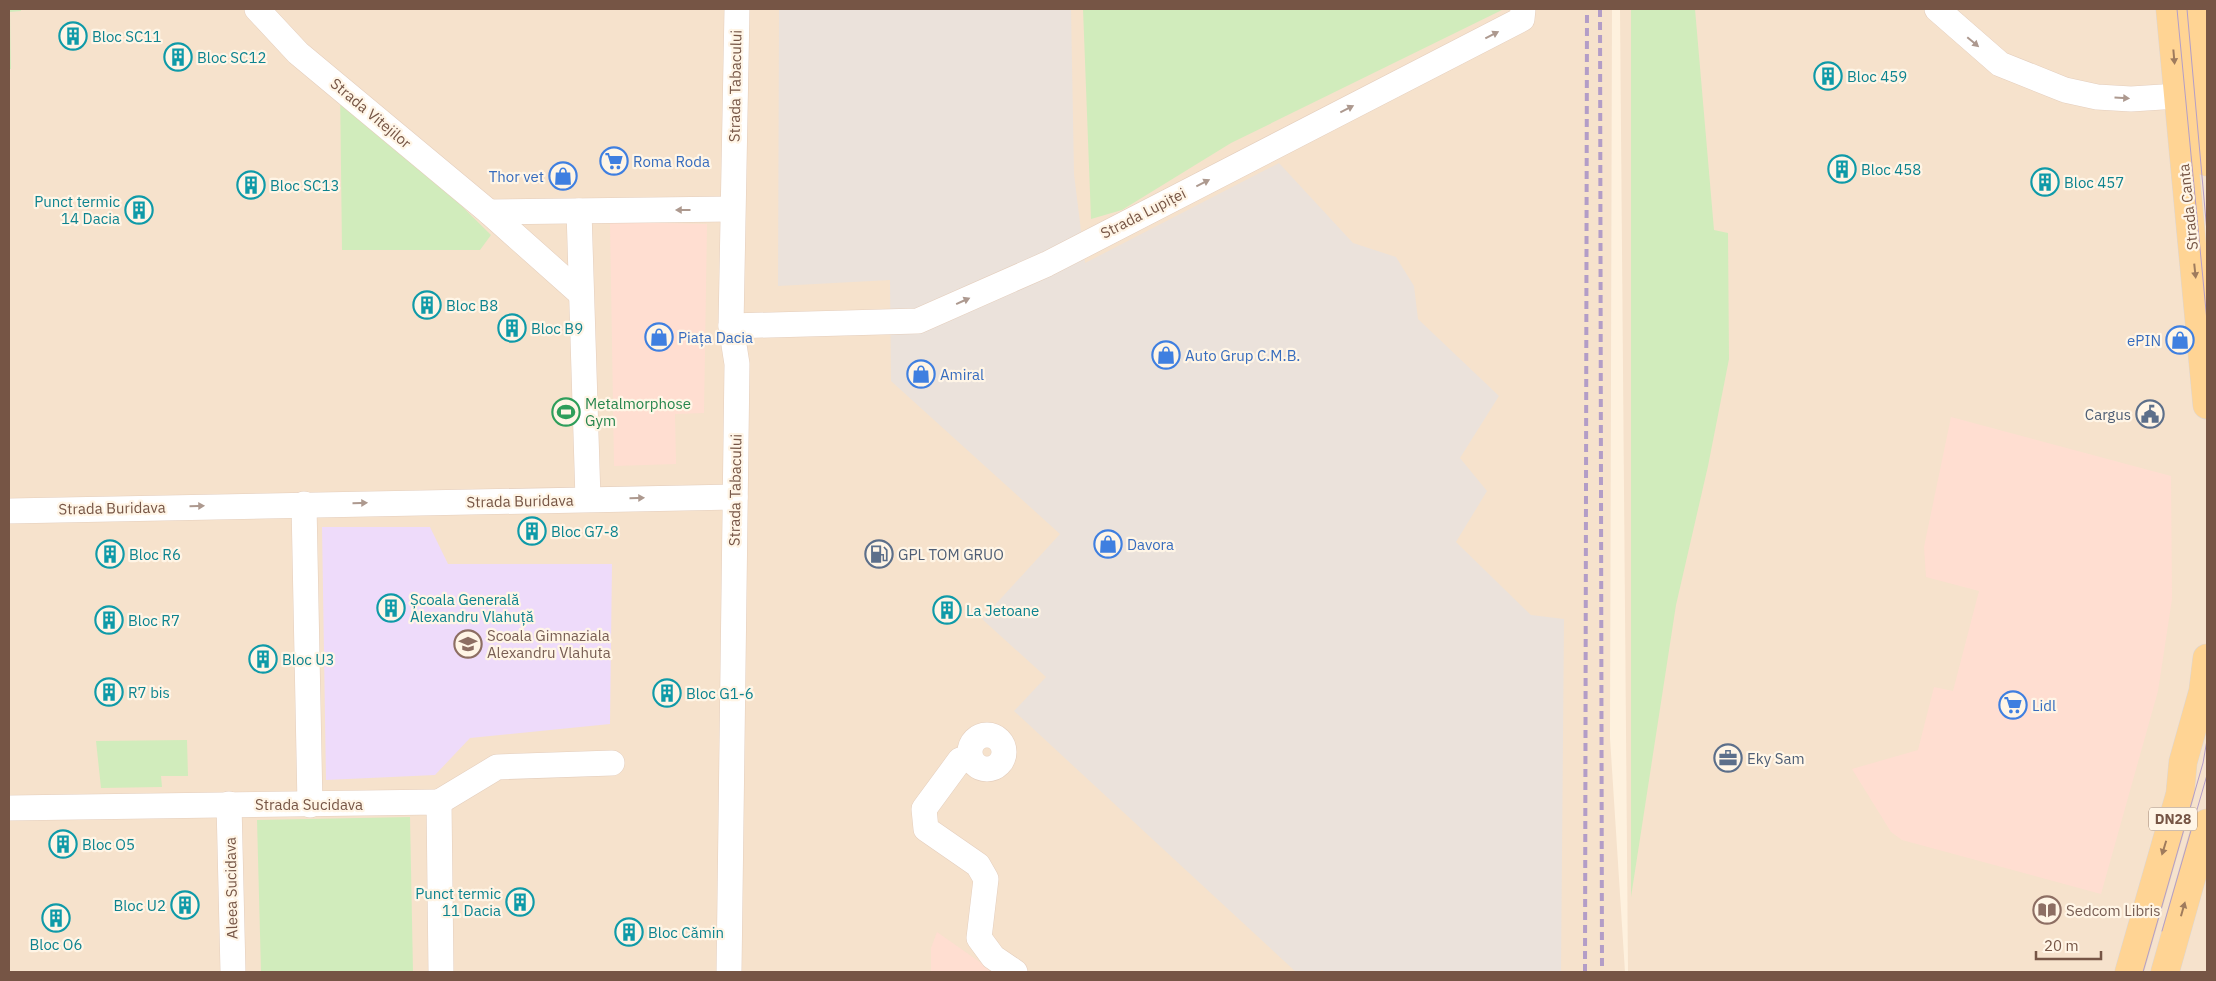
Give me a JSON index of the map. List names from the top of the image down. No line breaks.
{"streets":{"main road":["Strada Canta","DN28"],"street":["Strada Tabacului","Strada Vitejilor","Strada Lupiței","Strada Buridava","Strada Sucidava","Aleea Sucidava"]},"crossings":[["Strada Tabacului","Strada Lupiței"],["Strada Tabacului","Strada Buridava"],["Strada Sucidava","Aleea Sucidava"]],"one_way":["Strada Lupiței","Strada Buridava"],"places":{"building":["Bloc SC11","Bloc SC12","Bloc 459","Bloc 458","Bloc 457","Bloc SC13","Punct termic 14 Dacia","Bloc B8","Bloc B9","Bloc G7-8","Bloc R6","Școala Generală Alexandru Vlahuță","La Jetoane","Bloc R7","Bloc U3","R7 bis","Bloc G1-6","Bloc O5","Punct termic 11 Dacia","Bloc U2","Bloc O6","Bloc Cămin"],"supermarket":["Roma Roda","Lidl"],"shop":["Thor vet","Piața Dacia","ePIN","Auto Grup C.M.B.","Amiral","Davora"],"sports":["Metalmorphose Gym"],"public building":["Cargus"],"fuel station":["GPL TOM GRUO"],"school or university":["Scoala Gimnaziala Alexandru Vlahuta"],"office":["Eky Sam"],"library":["Sedcom Libris"]},"scale_bar":"20 m"}
